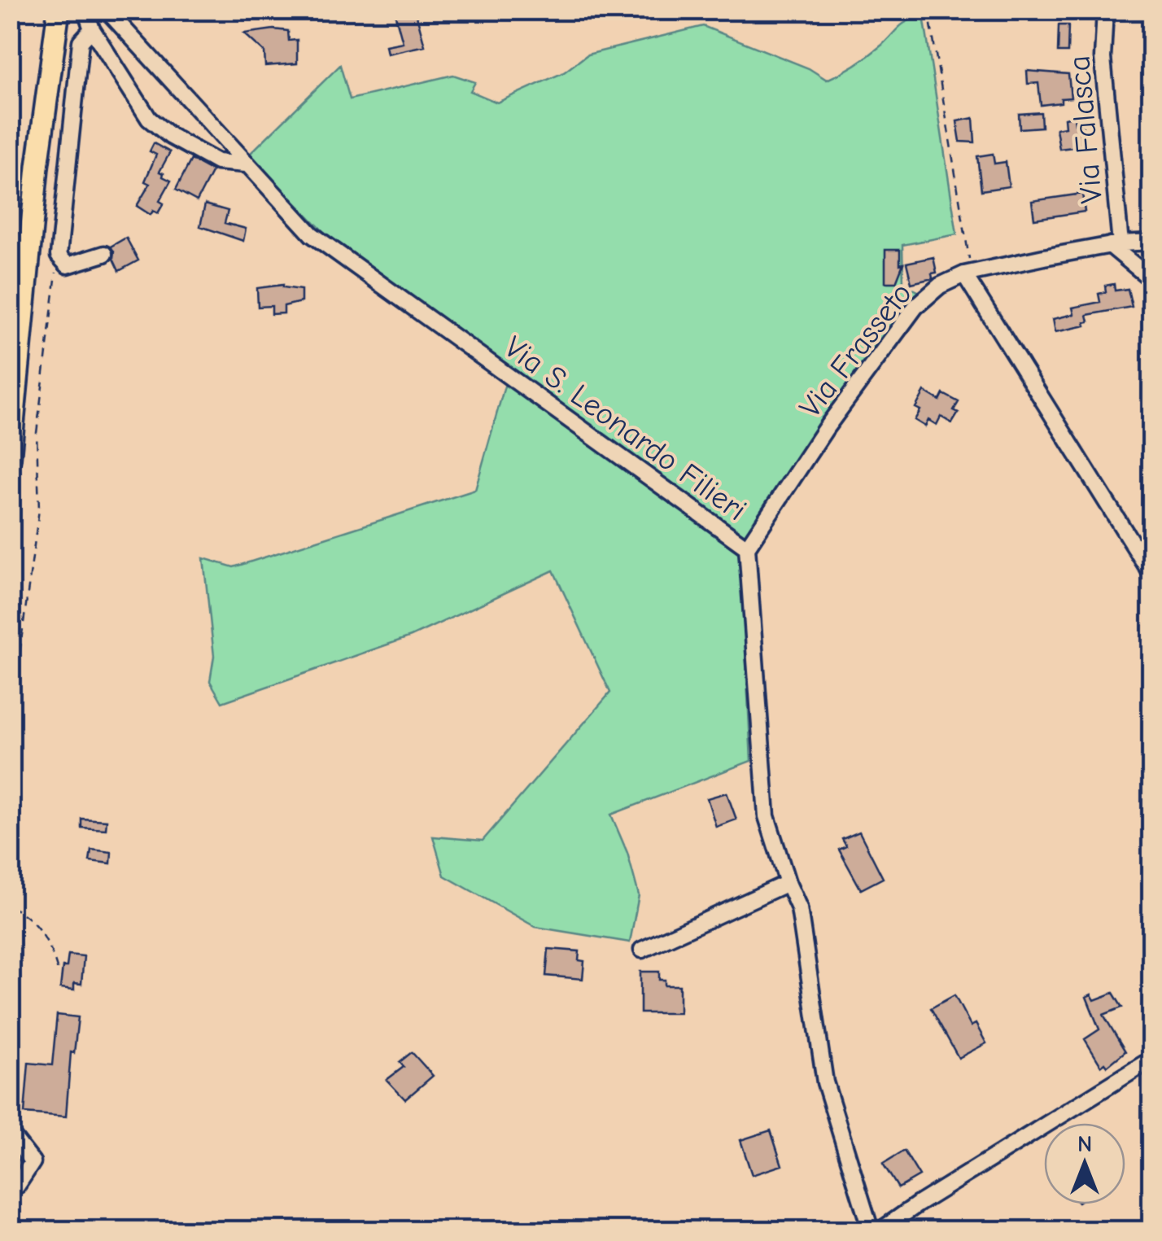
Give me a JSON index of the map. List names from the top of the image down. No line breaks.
{"streets":{"street":["Via Falasca","Via Frasseto","Via S. Leonardo Filieri"]},"crossings":[["Via Falasca","Via Frasseto"],["Via Frasseto","Via S. Leonardo Filieri"]],"north":"top"}
